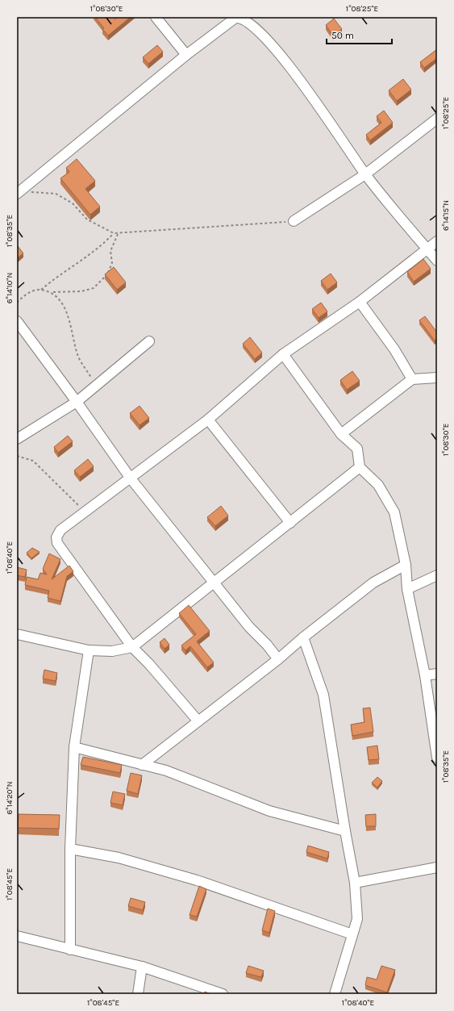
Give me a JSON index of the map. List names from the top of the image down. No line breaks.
{"scale_bar":"50 m","coordinates":["1°08'30\"E","1°08'25\"E","6°14'15\"N","1°08'35\"E","6°14'10\"N","1°08'40\"E","6°14'20\"N","1°08'45\"E"]}
